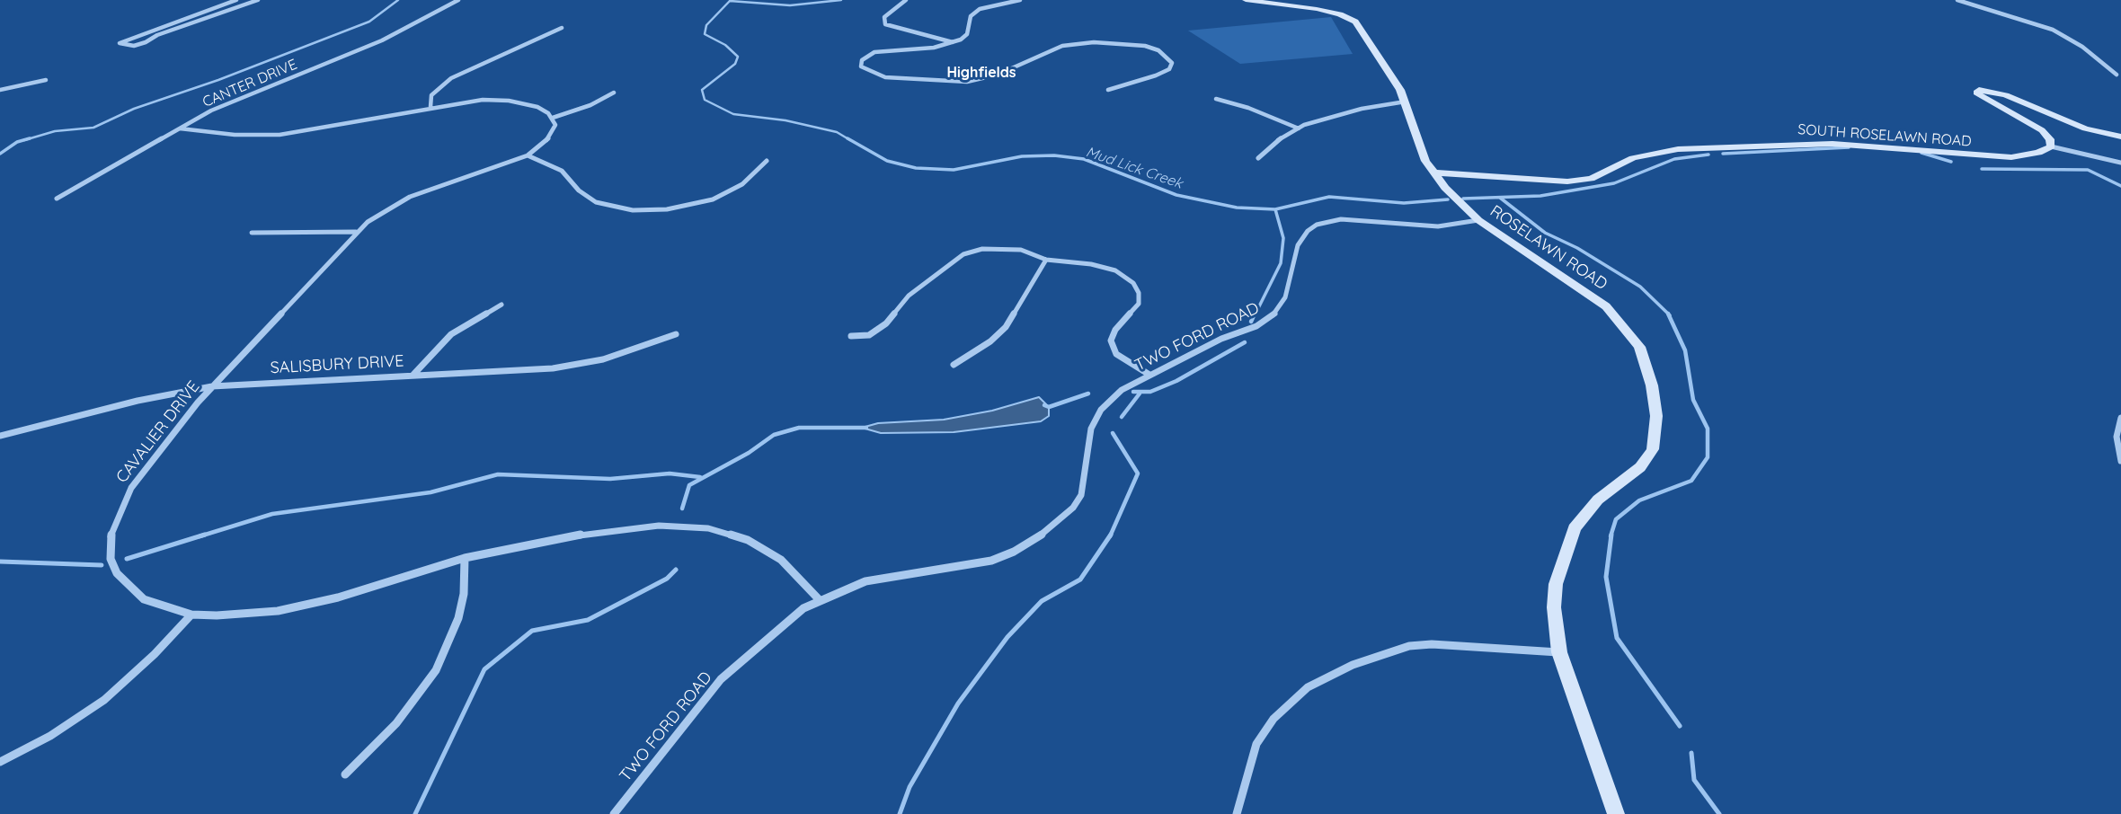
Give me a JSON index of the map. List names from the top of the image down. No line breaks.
{"streets":{"street":["CANTER DRIVE","SOUTH ROSELAWN ROAD","ROSELAWN ROAD","TWO FORD ROAD","SALISBURY DRIVE","CAVALIER DRIVE"]},"crossings":[["SOUTH ROSELAWN ROAD","ROSELAWN ROAD"],["ROSELAWN ROAD","TWO FORD ROAD"],["TWO FORD ROAD","CAVALIER DRIVE"],["SALISBURY DRIVE","CAVALIER DRIVE"]],"districts":["Highfields"],"water":["Mud Lick Creek"]}
